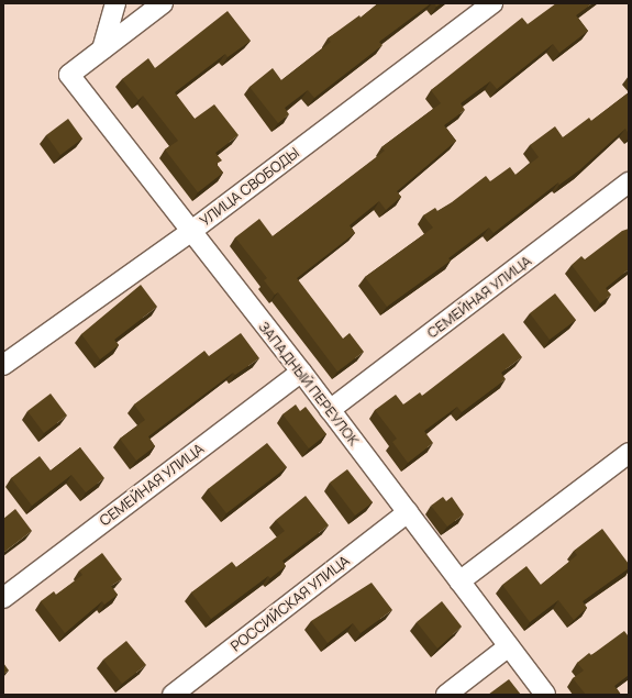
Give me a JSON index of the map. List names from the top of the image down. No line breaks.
{"streets":{"street":["УЛИЦА СВОБОДЫ","СЕМЕЙНАЯ УЛИЦА","ЗАПАДНЫЙ ПЕРЕУЛОК","РОССИЙСКАЯ УЛИЦА"]},"crossings":[["УЛИЦА СВОБОДЫ","ЗАПАДНЫЙ ПЕРЕУЛОК"],["СЕМЕЙНАЯ УЛИЦА","ЗАПАДНЫЙ ПЕРЕУЛОК"],["ЗАПАДНЫЙ ПЕРЕУЛОК","РОССИЙСКАЯ УЛИЦА"]]}
